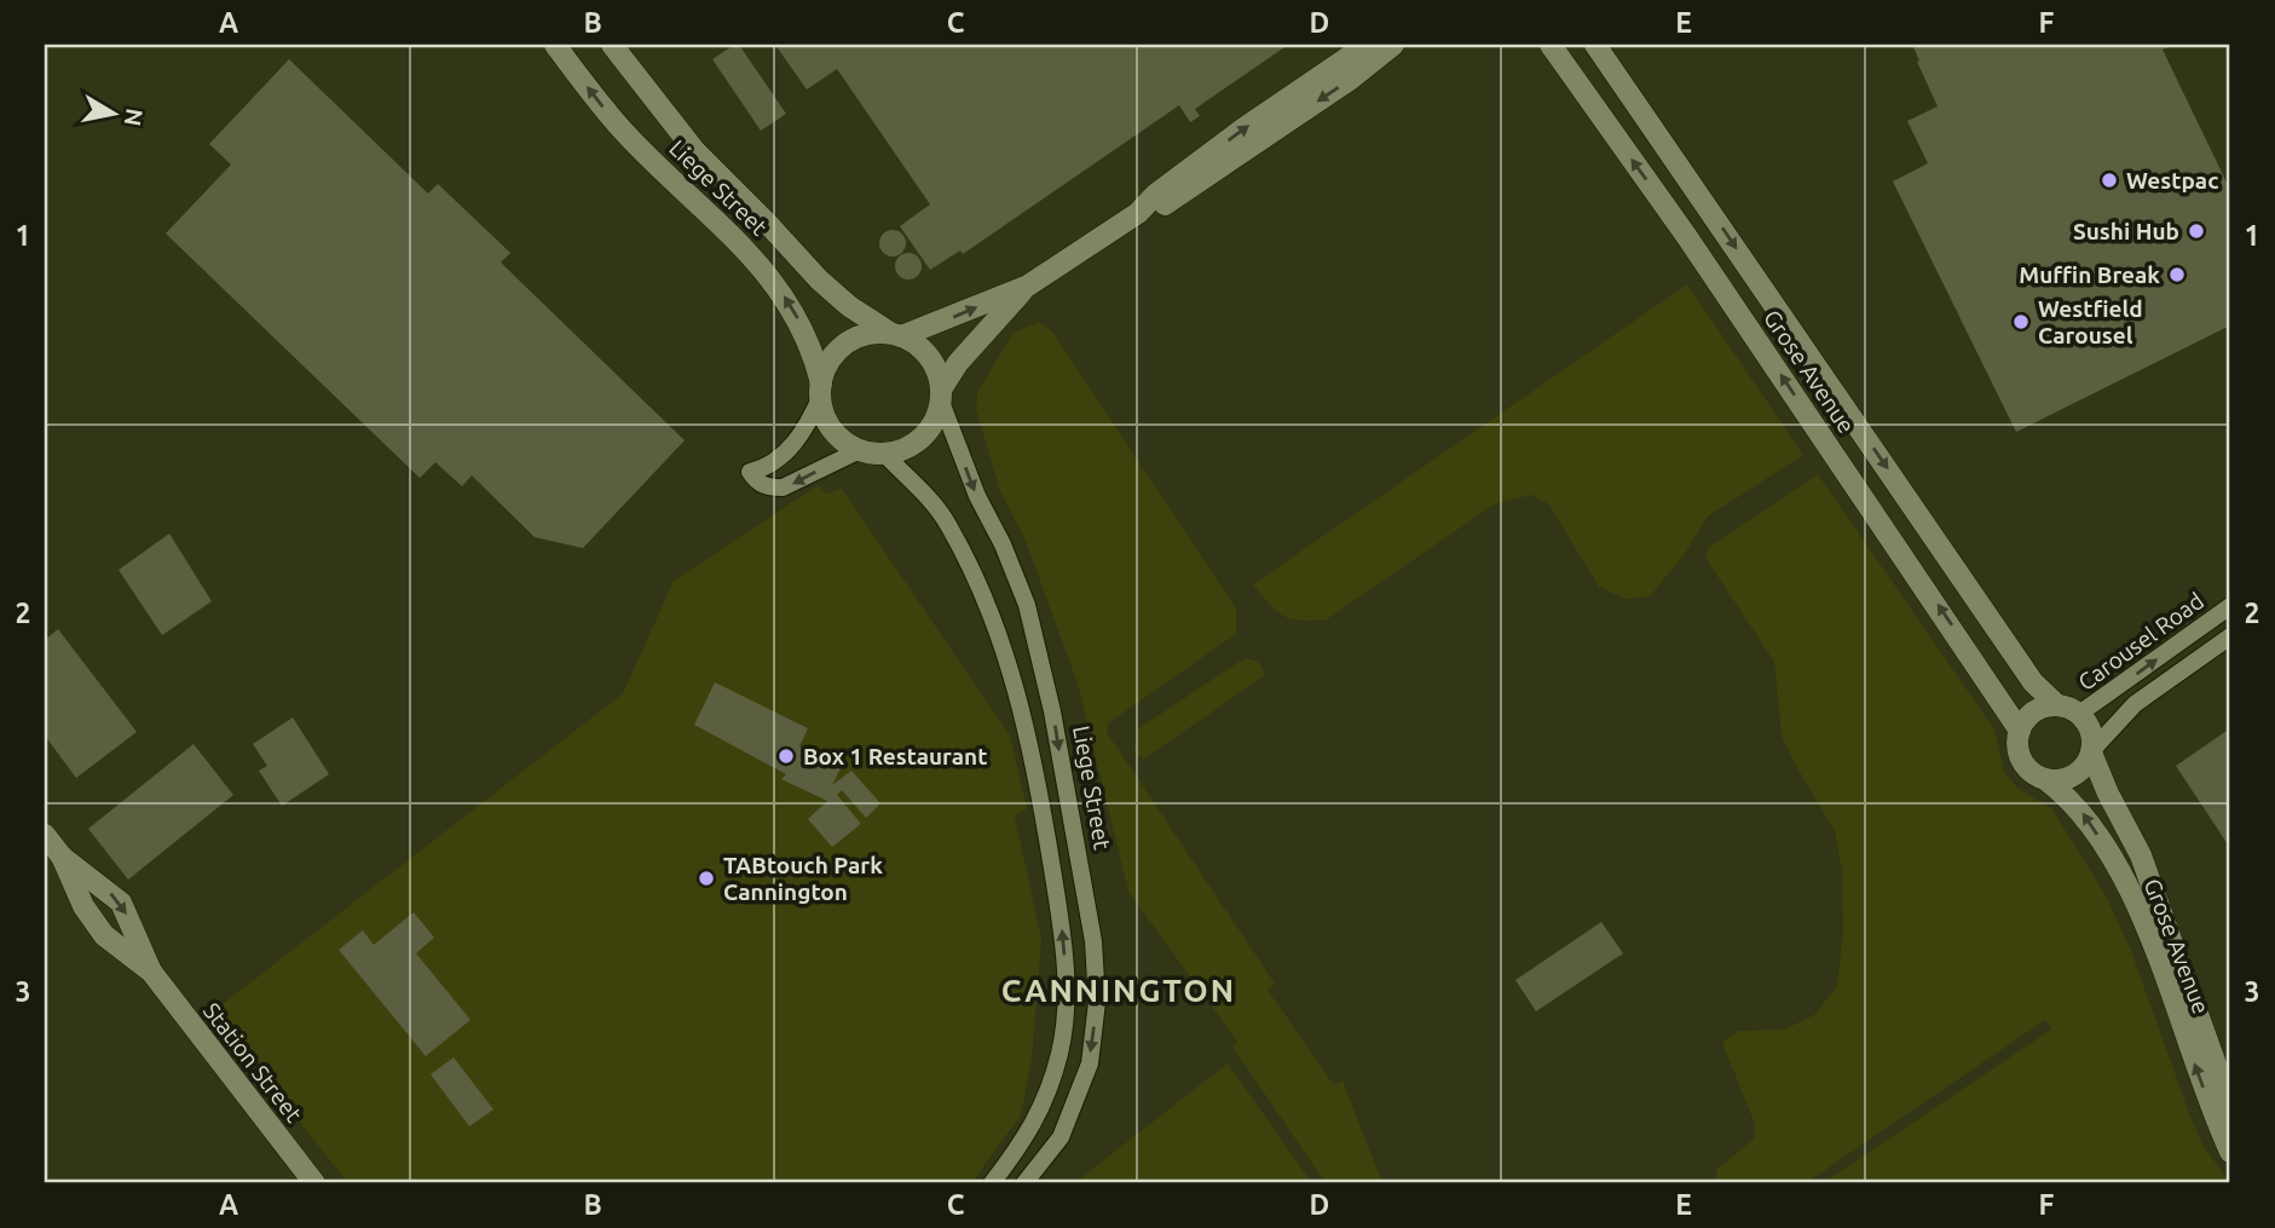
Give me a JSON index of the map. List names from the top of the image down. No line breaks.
{"streets":{"street":["Liege Street","Grose Avenue","Carousel Road","Station Street"]},"crossings":[["Grose Avenue","Carousel Road"]],"districts":["CANNINGTON"],"places":["Westpac","Sushi Hub","Muffin Break","Westfield Carousel","Box 1 Restaurant","TABtouch Park Cannington"],"north":"right","grid":{"columns":["A","B","C","D","E","F"],"rows":["1","2","3"]}}
